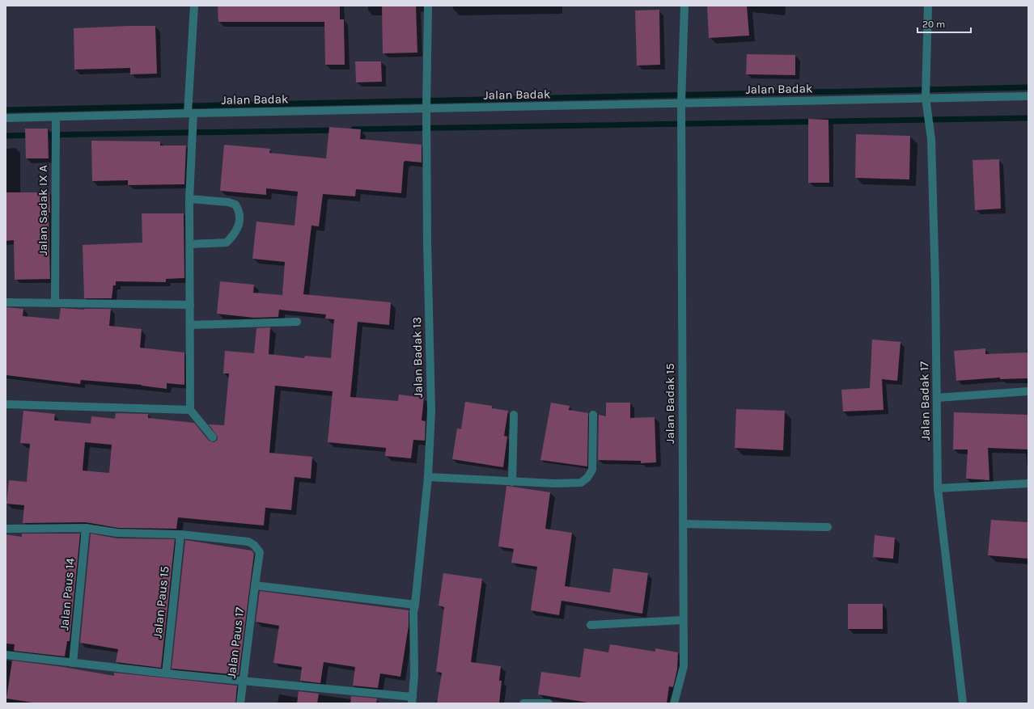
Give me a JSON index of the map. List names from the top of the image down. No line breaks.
{"streets":{"street":["Jalan Badak","Jalan Sadak IX A","Jalan Badak 13","Jalan Badak 17","Jalan Badak 15","Jalan Paus 14","Jalan Paus 15","Jalan Paus 17"]},"crossings":[["Jalan Badak","Jalan Sadak IX A"],["Jalan Badak","Jalan Badak 13"],["Jalan Badak","Jalan Badak 17"],["Jalan Badak","Jalan Badak 15"],["Jalan Paus 14","Jalan Paus 17"],["Jalan Paus 15","Jalan Paus 17"]],"scale_bar":"20 m"}
